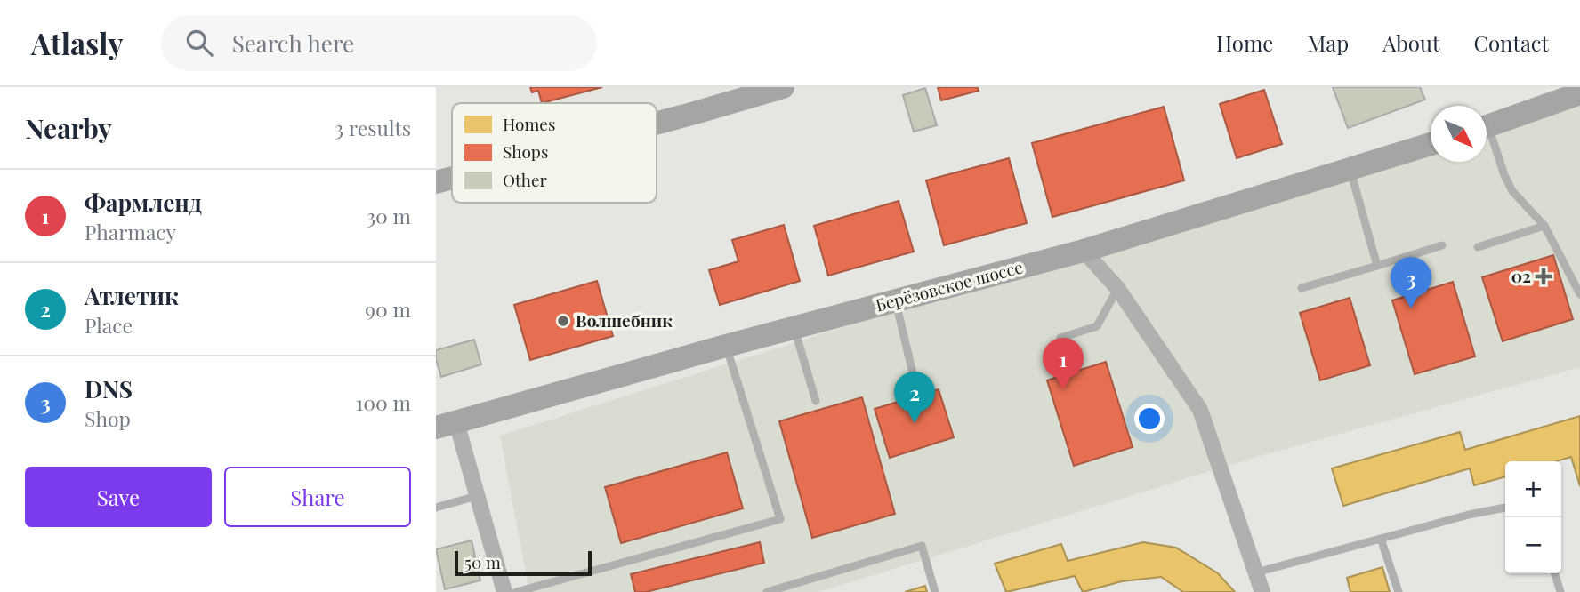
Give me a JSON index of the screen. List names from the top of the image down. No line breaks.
{"streets":{"main road":["Берёзовское шоссе"]},"places":{"health":["02"],"other":["Волшебник"]},"legend":["Homes","Shops","Other"],"scale_bar":"50 m","north":"bottom right","page":{"header":"Atlasly","search":"Search here","nav":["Home","Map","About","Contact"],"heading":["Nearby","3 results"],"list":[{"mark":"1","name":"Фармленд","note":"Pharmacy","value":"30 m"},{"mark":"2","name":"Атлетик","note":"Place","value":"90 m"},{"mark":"3","name":"DNS","note":"Shop","value":"100 m"}],"pins":["3","1","2"],"buttons":["Save","Share"],"map_buttons":["+","−"],"scale":"50 m"}}
